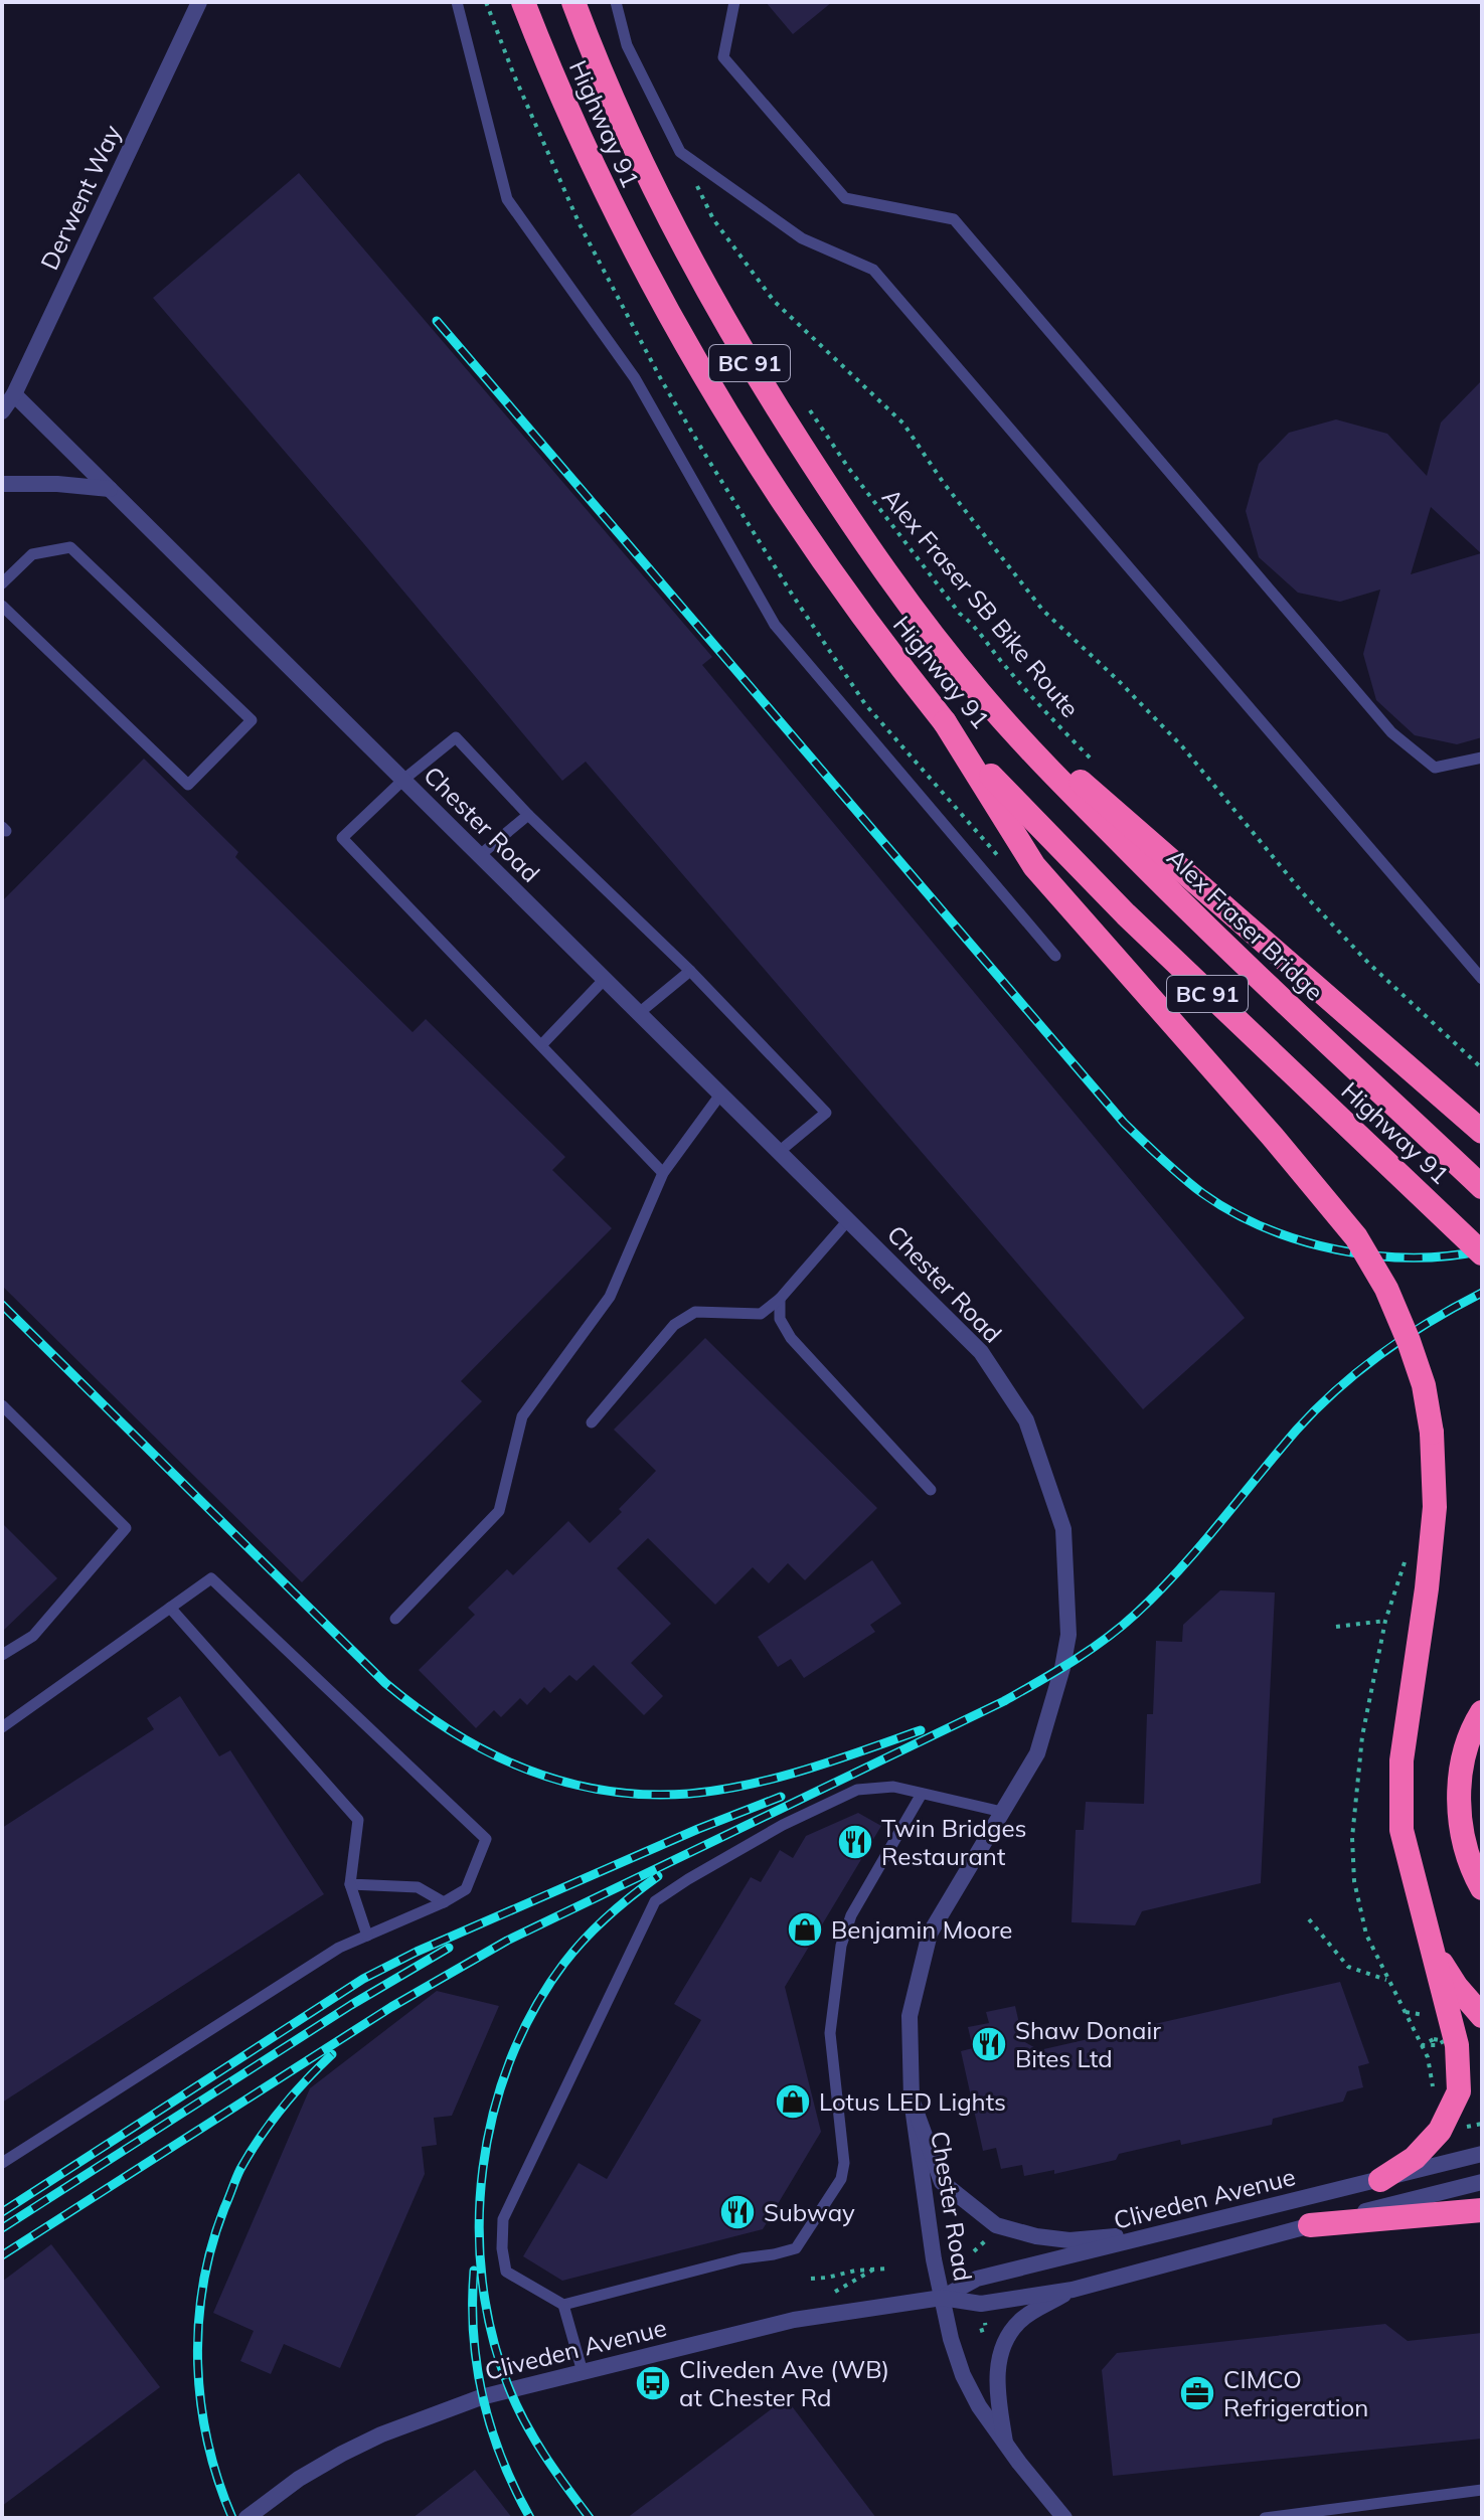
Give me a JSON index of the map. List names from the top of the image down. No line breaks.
{"streets":{"highway":["Highway 91","BC 91","Alex Fraser Bridge"],"street":["Derwent Way","Chester Road","Cliveden Avenue"],"path":["Alex Fraser SB Bike Route"]},"crossings":[["Highway 91","Alex Fraser Bridge"],["Derwent Way","Chester Road"],["Chester Road","Cliveden Avenue"]],"places":{"restaurant":["Twin Bridges Restaurant","Shaw Donair Bites Ltd","Subway"],"shop":["Benjamin Moore","Lotus LED Lights"],"bus stop":["Cliveden Ave (WB) at Chester Rd"],"office":["CIMCO Refrigeration"]}}
